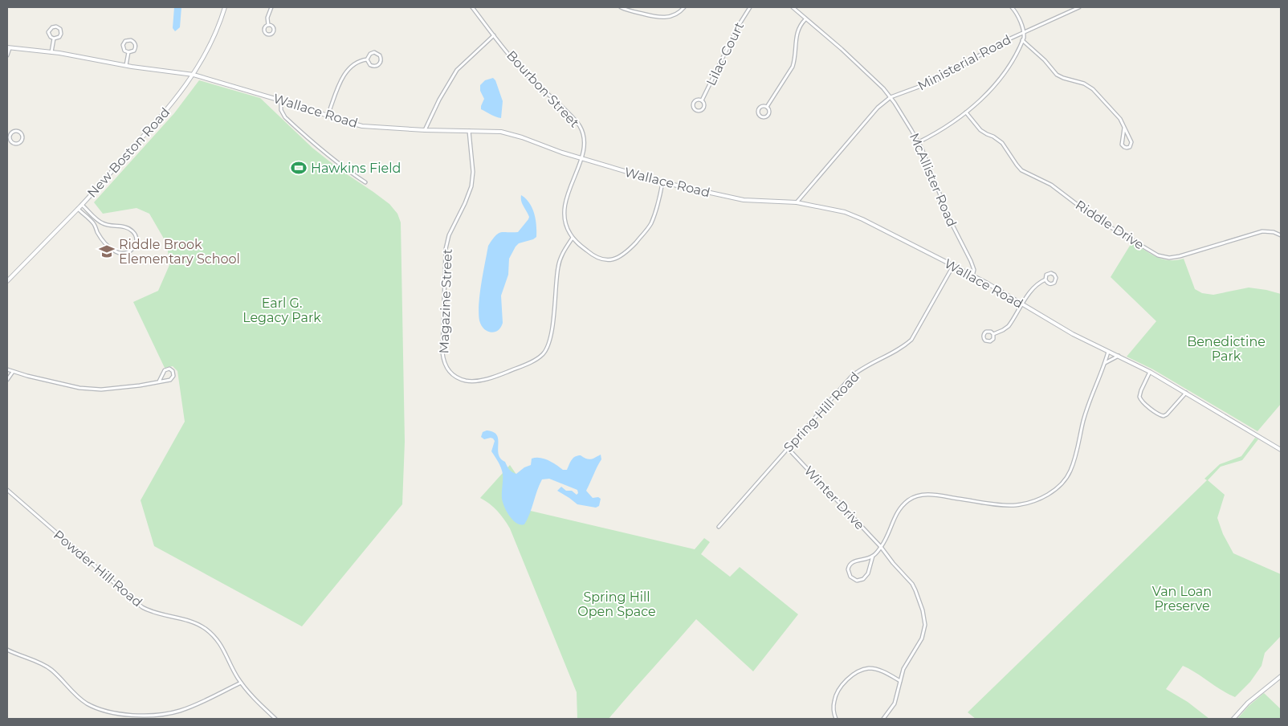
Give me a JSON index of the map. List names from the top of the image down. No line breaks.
{"streets":{"street":["Lilac Court","Ministerial Road","Bourbon Street","Wallace Road","New Boston Road","McAllister Road","Riddle Drive","Magazine Street","Spring Hill Road","Winter Drive","Powder Hill Road"]},"crossings":[["Ministerial Road","Wallace Road"],["Ministerial Road","McAllister Road"],["Bourbon Street","Wallace Road"],["Bourbon Street","Magazine Street"],["Wallace Road","New Boston Road"],["Wallace Road","McAllister Road"],["Wallace Road","Magazine Street"],["Wallace Road","Spring Hill Road"],["Spring Hill Road","Winter Drive"]],"parks":["Earl G. Legacy Park","Benedictine Park","Van Loan Preserve","Spring Hill Open Space"],"places":{"sports":["Hawkins Field"],"school or university":["Riddle Brook Elementary School"]}}
